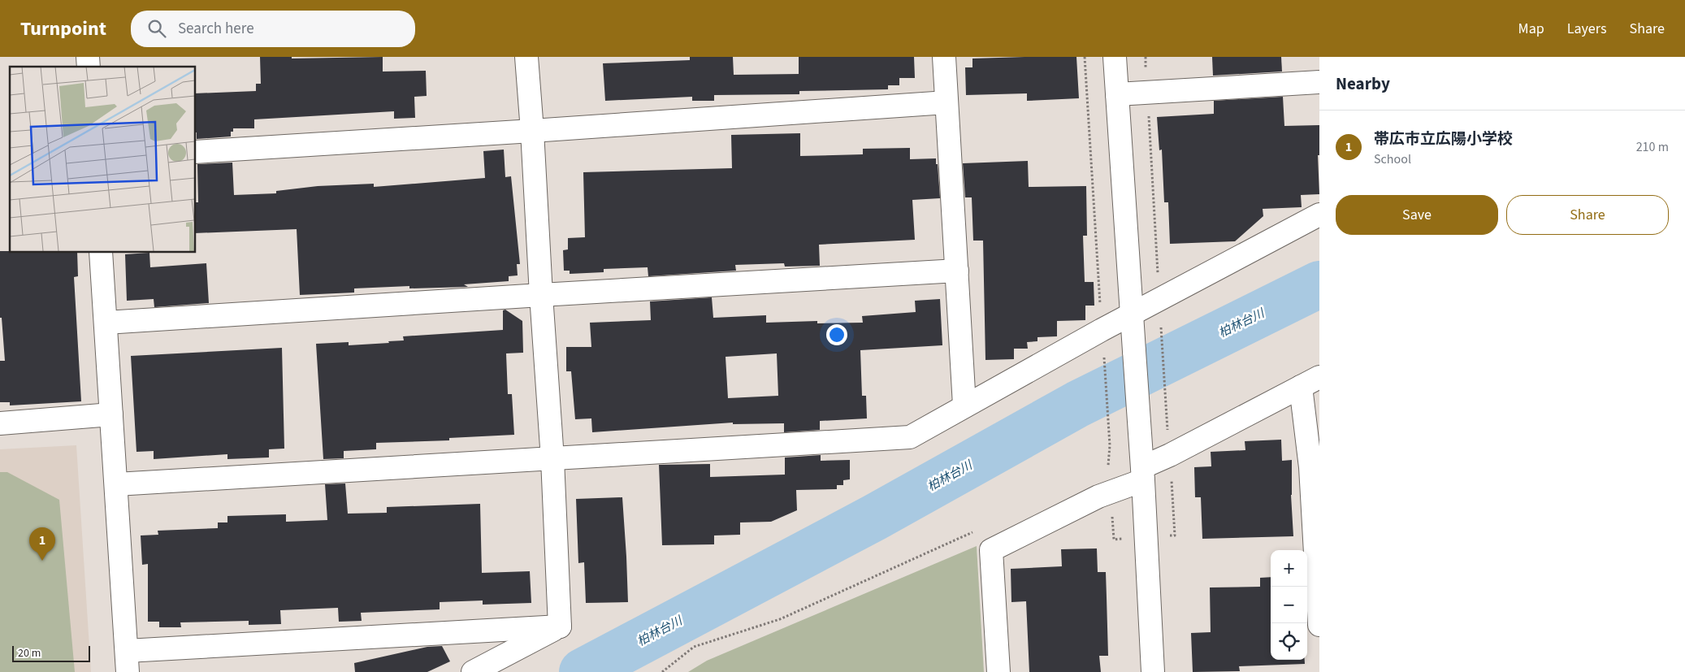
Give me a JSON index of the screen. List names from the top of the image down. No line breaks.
{"water":["柏林台川"],"scale_bar":"20 m","page":{"header":"Turnpoint","search":"Search here","nav":["Map","Layers","Share"],"heading":"Nearby","list":[{"mark":"1","name":"帯広市立広陽小学校","note":"School","value":"210 m"}],"buttons":["Save","Share"],"pins":"1","map_buttons":["+","−"],"scale":"20 m"}}
